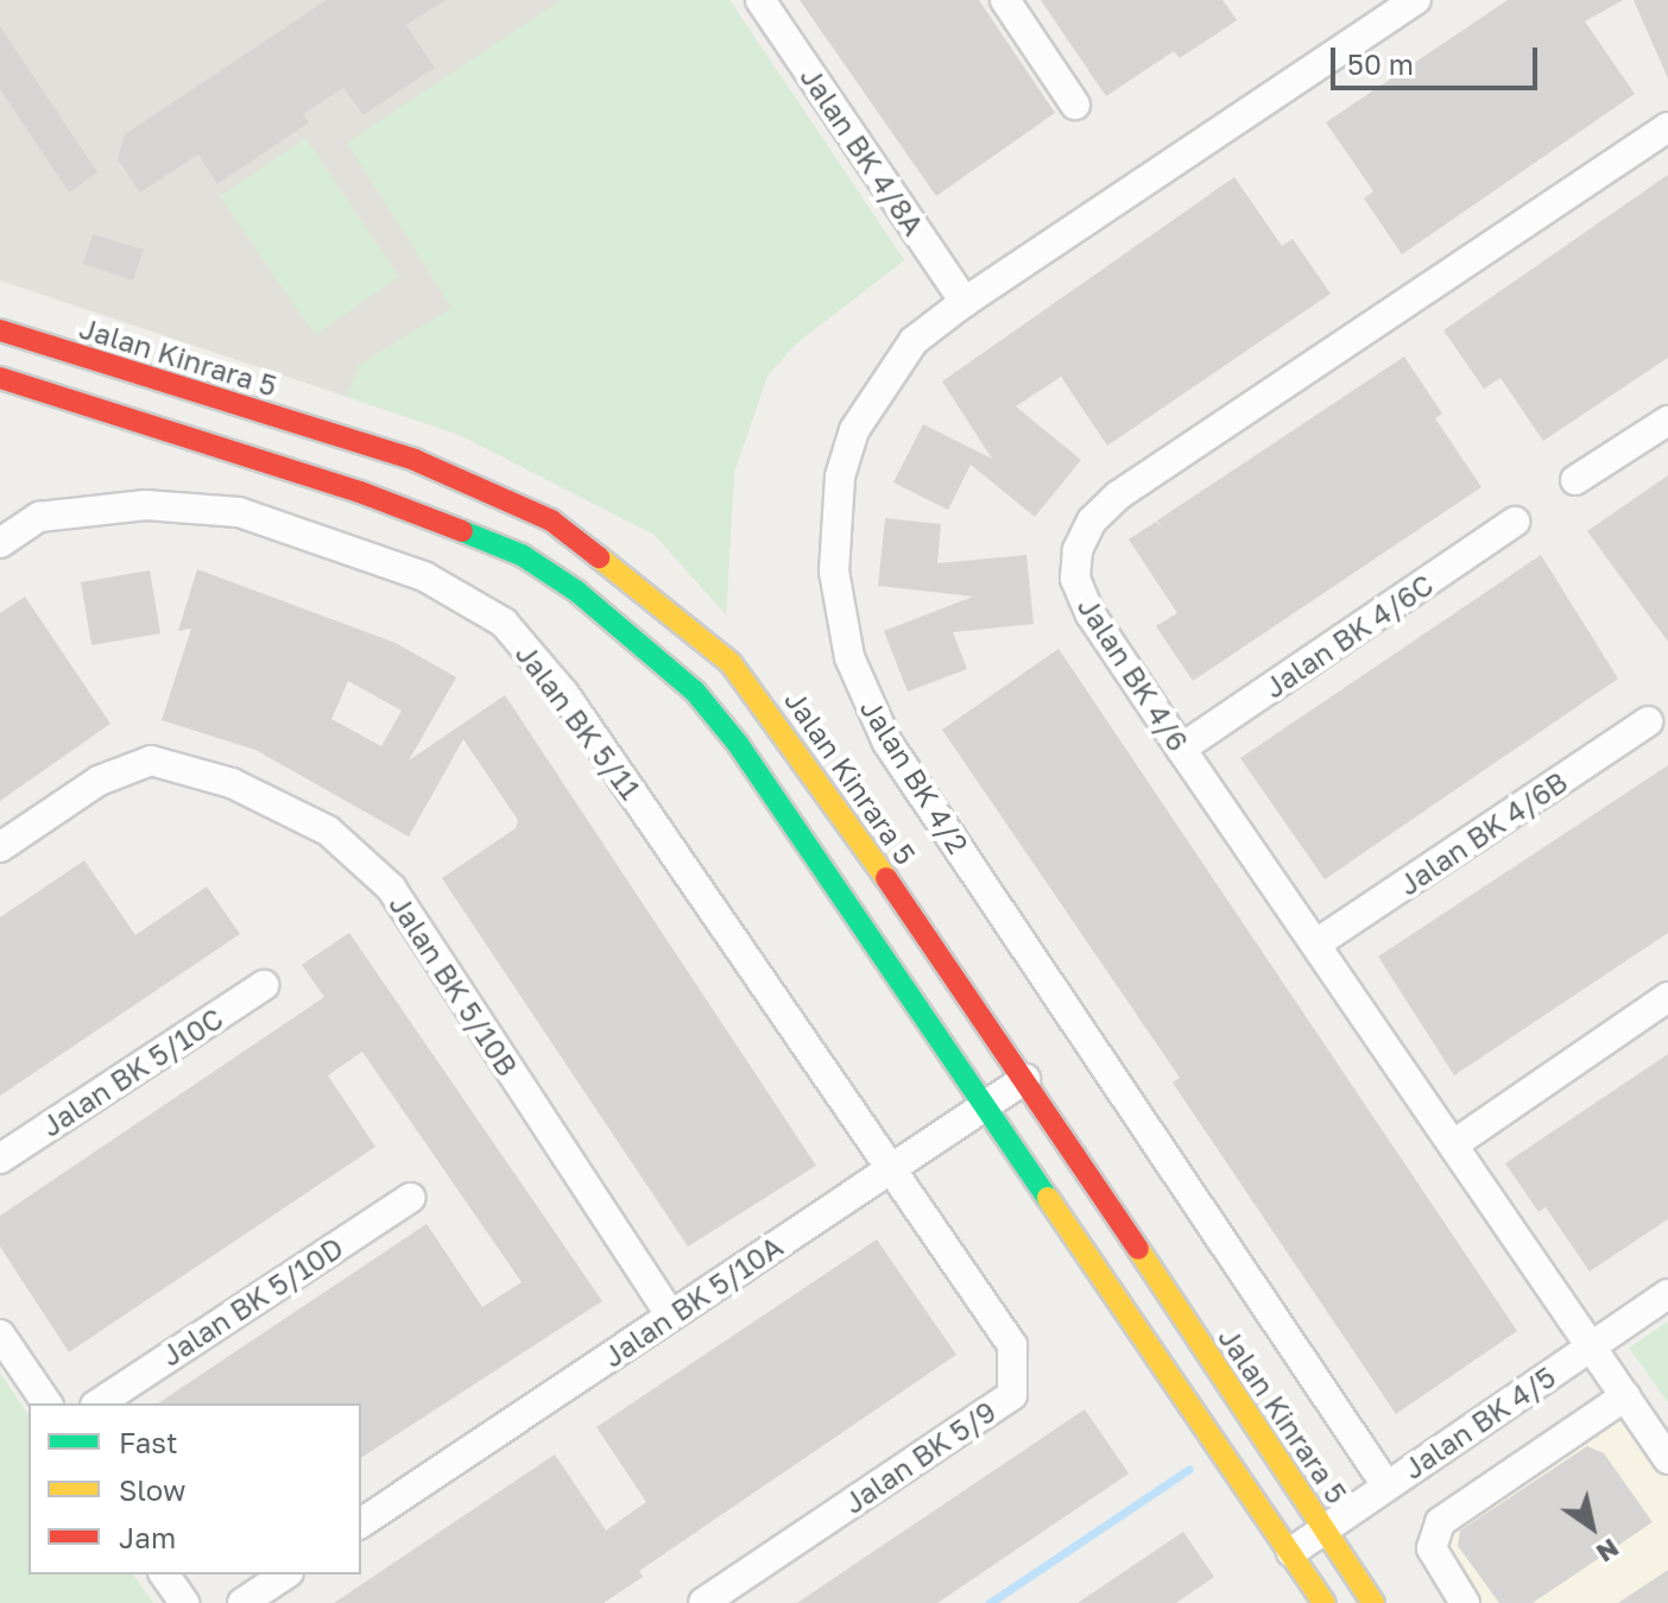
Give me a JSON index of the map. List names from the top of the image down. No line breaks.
{"streets":{"main road":["Jalan Kinrara 5"],"street":["Jalan BK 4/8A","Jalan BK 4/6C","Jalan BK 4/6","Jalan BK 5/11","Jalan BK 4/2","Jalan BK 4/6B","Jalan BK 5/10B","Jalan BK 5/10C","Jalan BK 5/10D","Jalan BK 5/10A","Jalan BK 4/5","Jalan BK 5/9"]},"crossings":[["Jalan BK 4/8A","Jalan BK 4/2"],["Jalan Kinrara 5","Jalan BK 5/10A"],["Jalan Kinrara 5","Jalan BK 4/5"],["Jalan BK 4/6C","Jalan BK 4/6"],["Jalan BK 4/6","Jalan BK 4/6B"],["Jalan BK 4/6","Jalan BK 4/5"],["Jalan BK 5/11","Jalan BK 5/10A"],["Jalan BK 5/11","Jalan BK 5/9"],["Jalan BK 4/2","Jalan BK 4/5"],["Jalan BK 5/10B","Jalan BK 5/10A"],["Jalan BK 5/10A","Jalan BK 5/9"]],"legend":["Fast","Slow","Jam"],"scale_bar":"50 m","north":"bottom right"}
